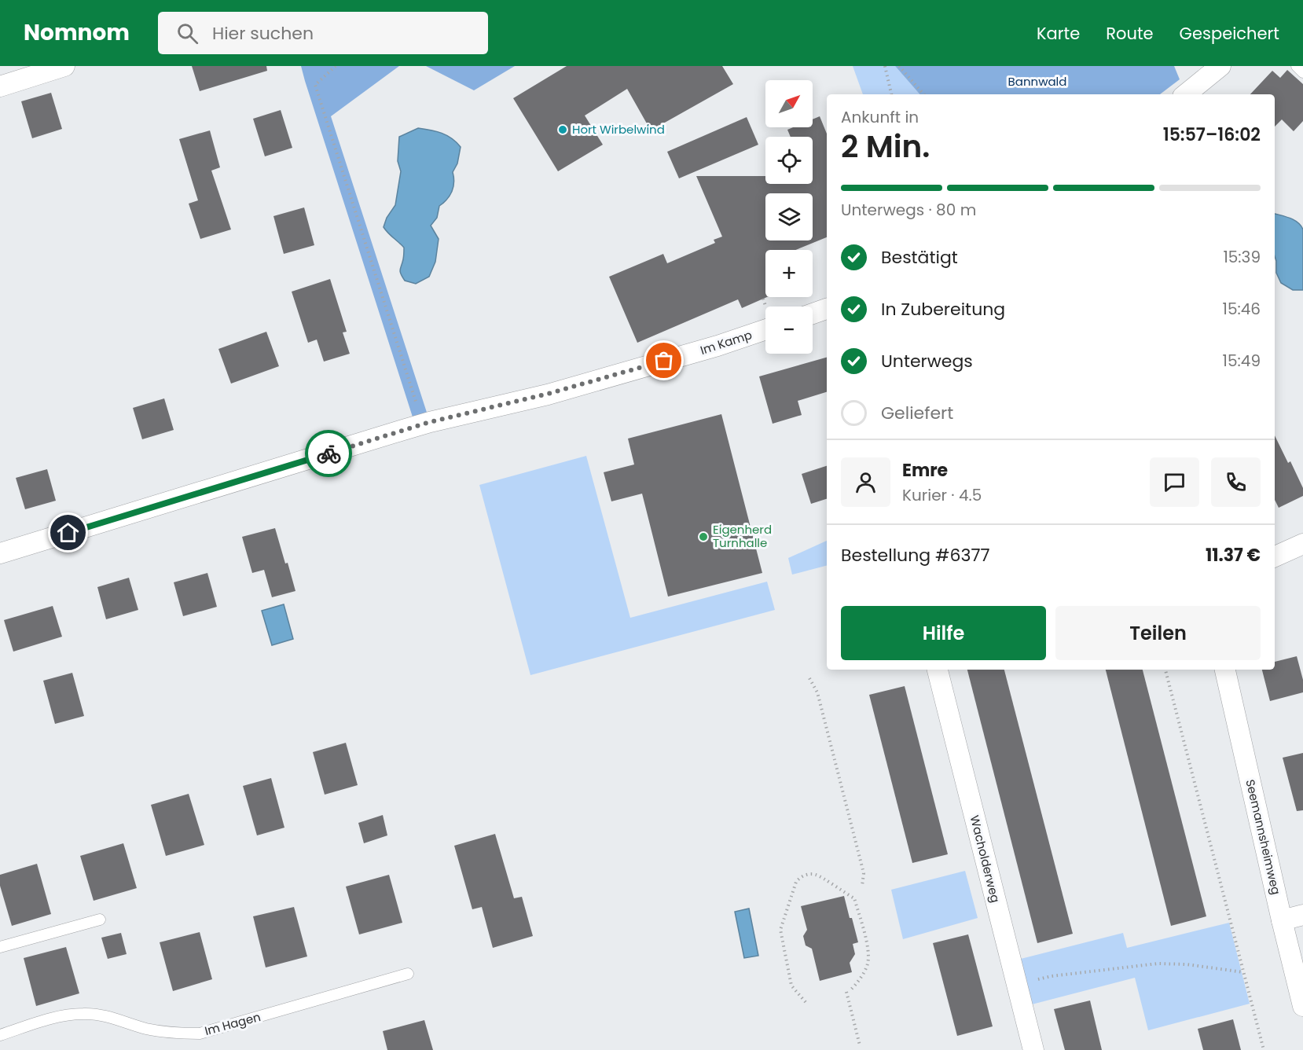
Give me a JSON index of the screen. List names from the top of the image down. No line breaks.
{"streets":{"street":["Im Kamp","Seemannsheimweg","Wacholderweg"],"lane":["Im Hagen"]},"parks":["Bannwald"],"places":["Hort Wirbelwind","Eigenherd Turnhalle"],"north":"top right","page":{"header":"Nomnom","search":"Hier suchen","nav":["Karte","Route","Gespeichert"],"map_buttons":["+","−"],"heading":["2 Min.","Ankunft in","15:57–16:02"],"panel":["Emre","Kurier · 4.5","Bestellung #6377","11.37 €"],"bar":"Unterwegs · 80 m","list":[["Bestätigt","15:39"],["In Zubereitung","15:46"],["Unterwegs","15:49"],"Geliefert"],"buttons":["Hilfe","Teilen"]}}
